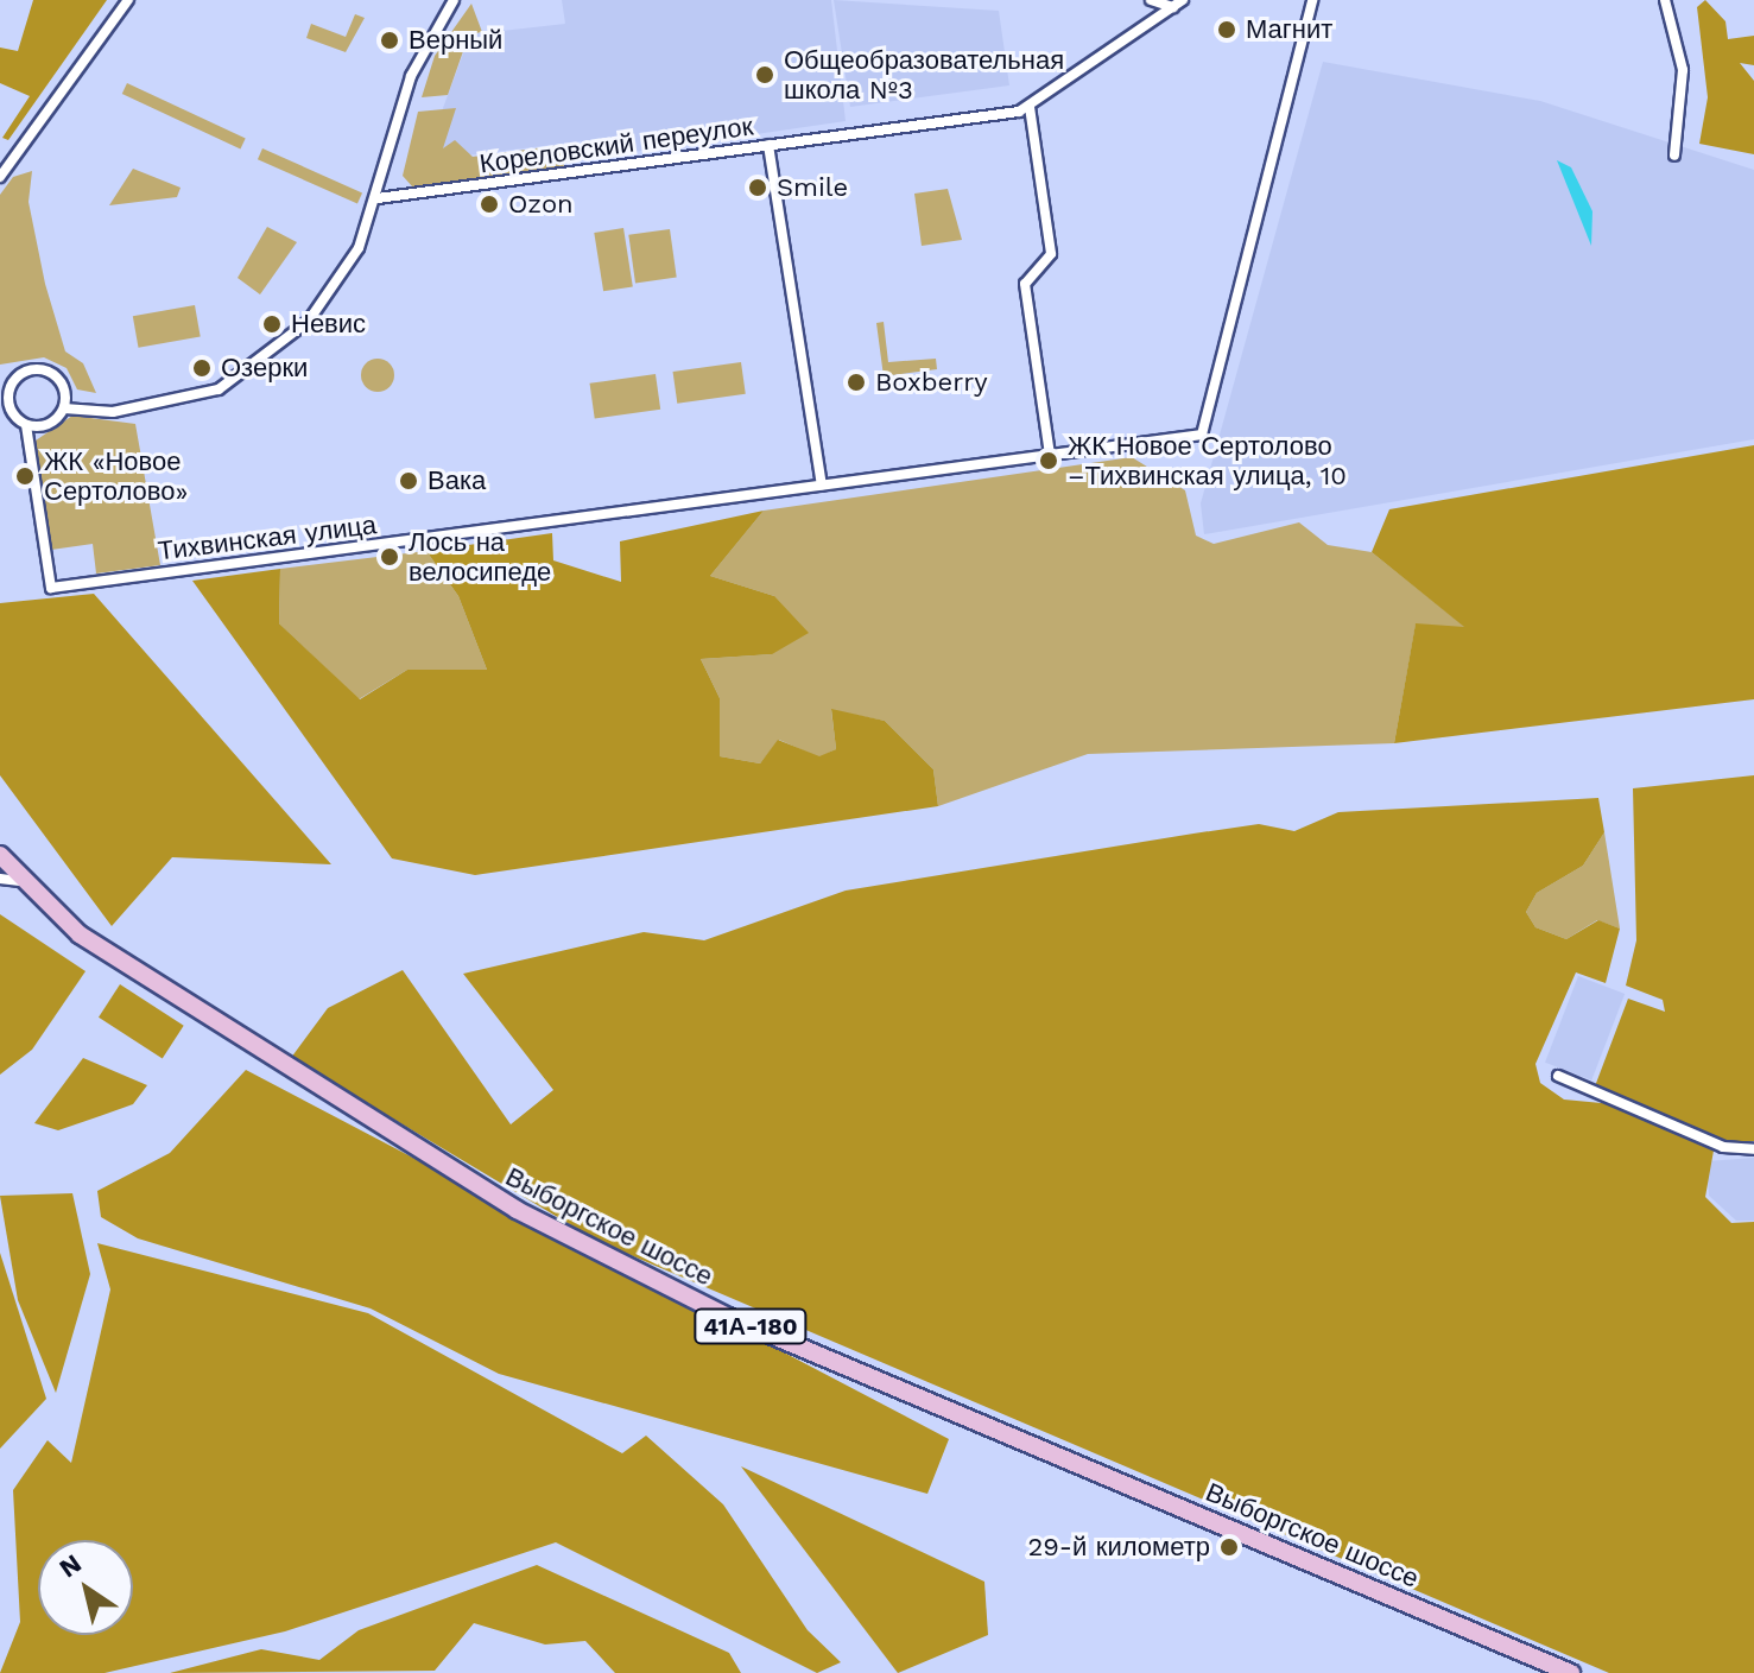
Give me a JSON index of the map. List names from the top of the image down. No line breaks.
{"streets":{"main road":["Выборгское шоссе","41А-180"],"street":["Кореловский переулок","Тихвинская улица"]},"places":["Магнит","Верный","Общеобразовательная школа №3","Smile","Ozon","Невис","Озерки","Boxberry","ЖК Новое Сертолово –Тихвинская улица, 10","ЖК «Новое Сертолово»","Вака","Лось на велосипеде","29-й километр"],"north":"top left"}
